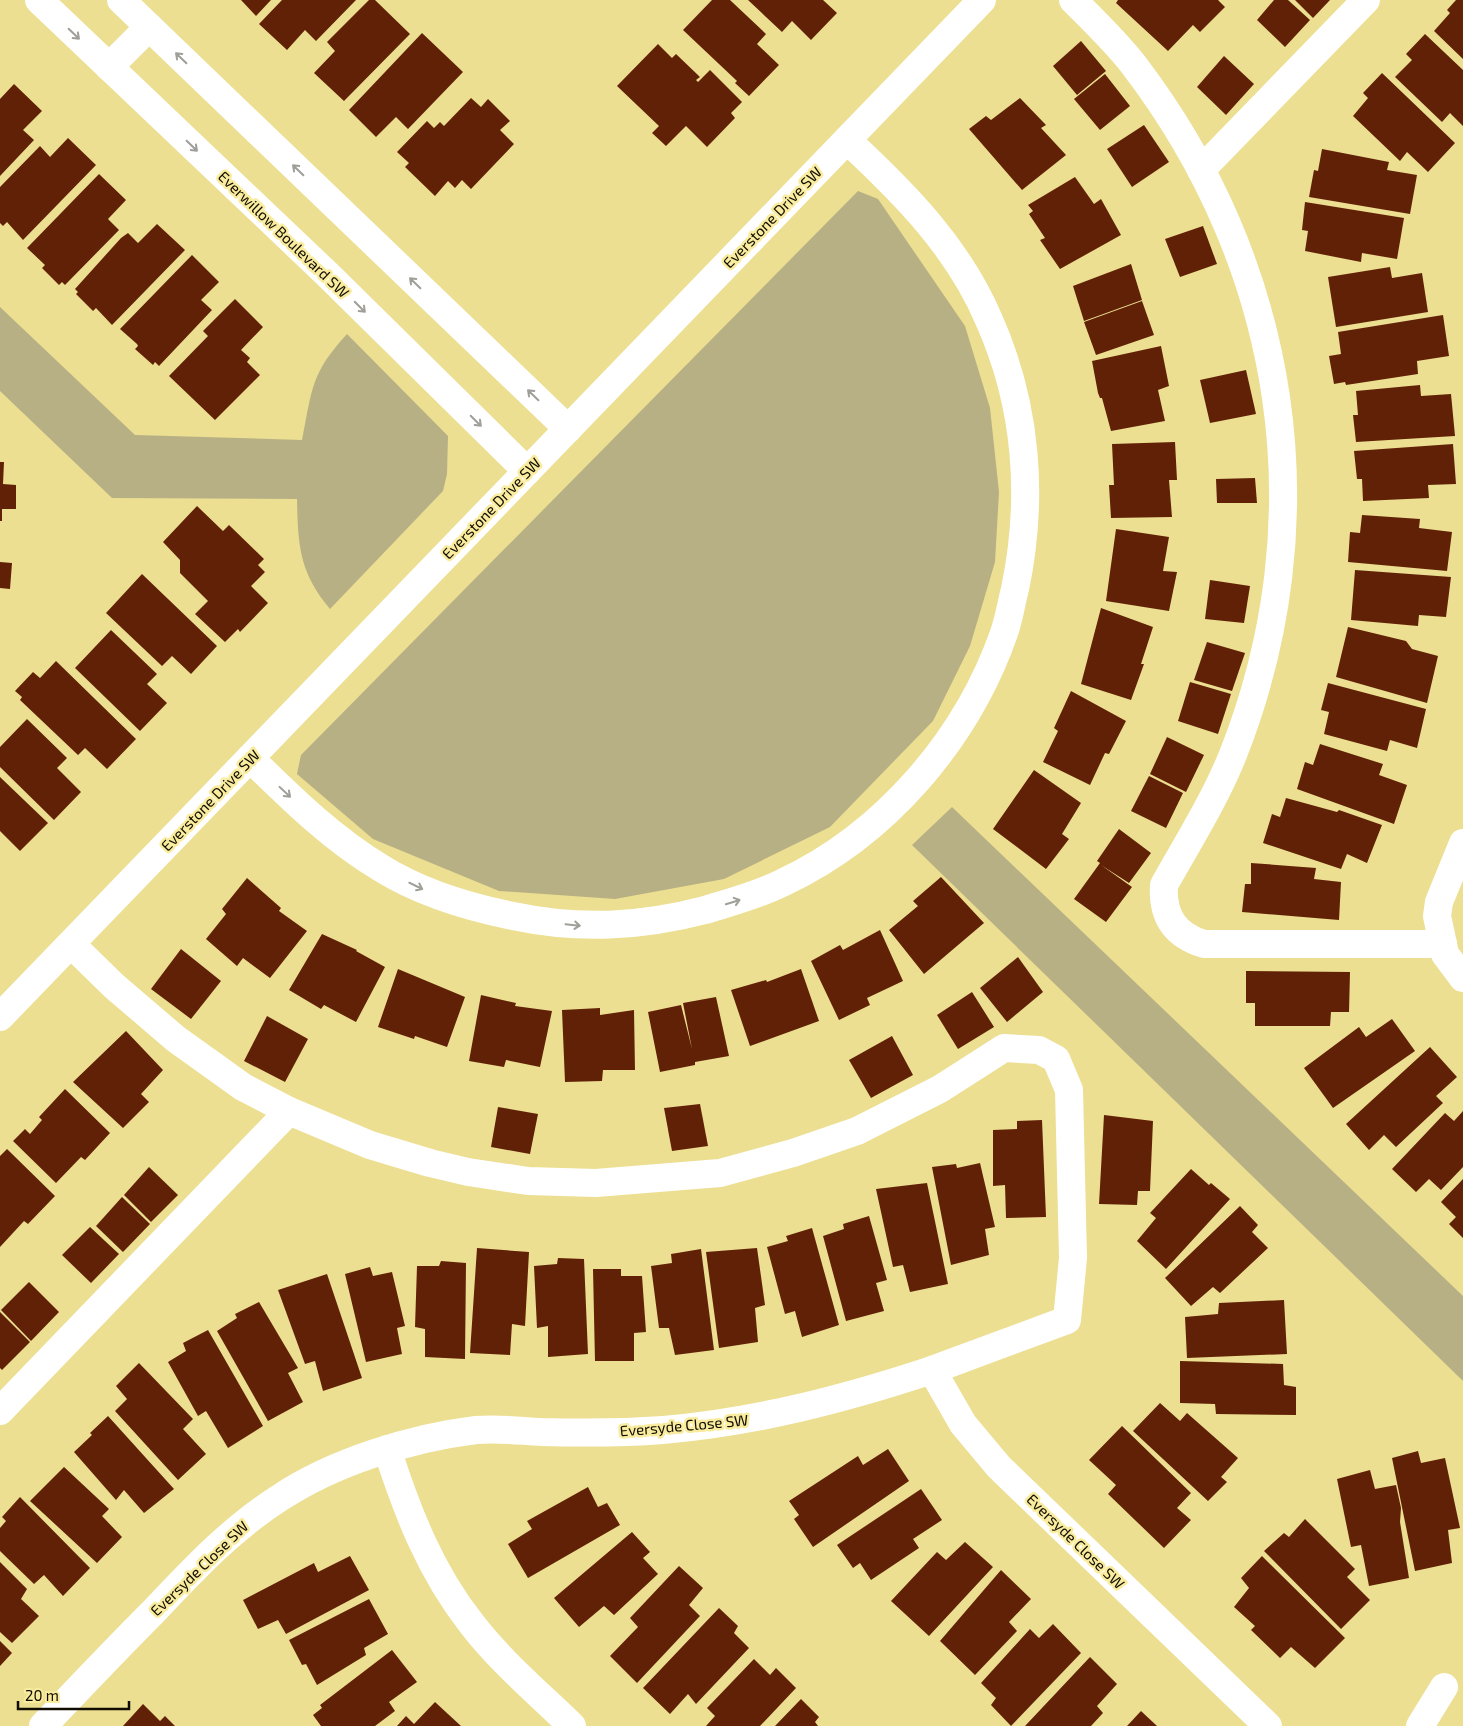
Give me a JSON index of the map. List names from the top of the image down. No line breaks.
{"streets":{"street":["Everstone Drive SW","Everwillow Boulevard SW","Eversyde Close SW"]},"crossings":[["Everstone Drive SW","Everwillow Boulevard SW"]],"scale_bar":"20 m"}
